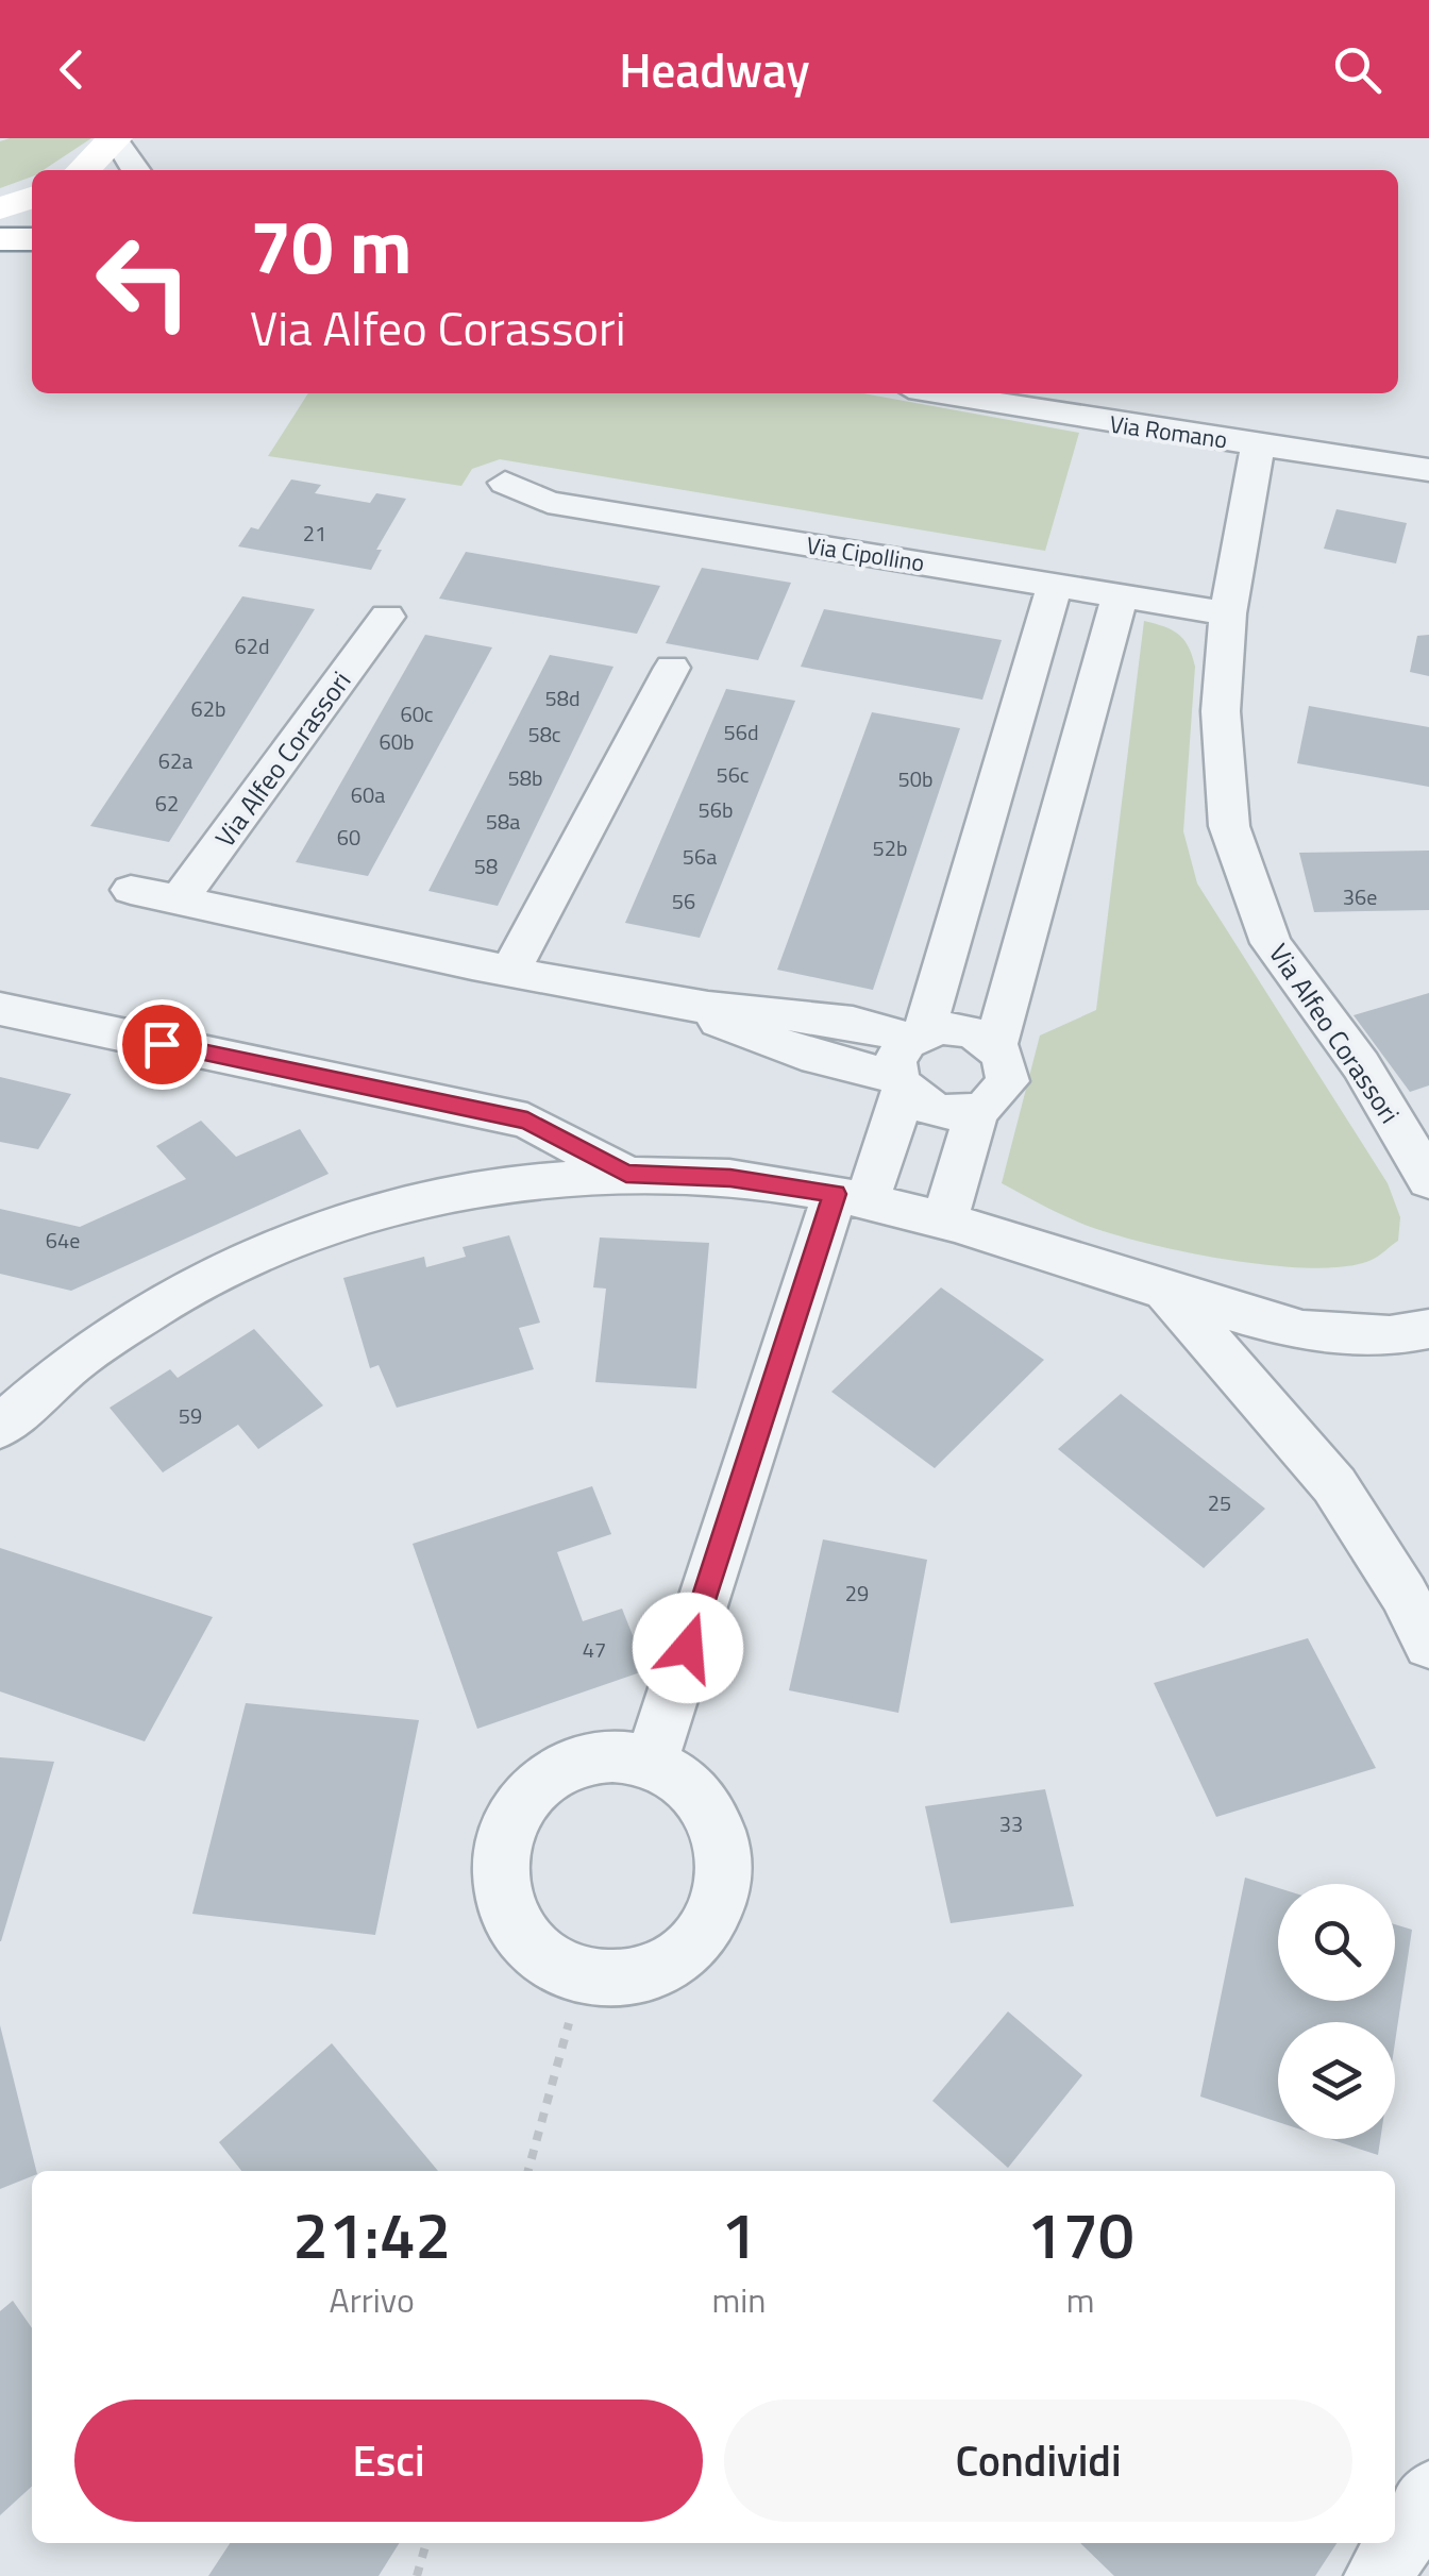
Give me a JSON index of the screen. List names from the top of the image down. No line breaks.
{"streets":{"street":["Via Romano","Via Cipollino","Via Alfeo Corassori"]},"crossings":[["Via Romano","Via Alfeo Corassori"],["Via Cipollino","Via Alfeo Corassori"]],"house_numbers":["21","62d","58d","62b","60c","56d","58c","60b","62a","56c","58b","50b","60a","62","56b","58a","60","52b","56a","58","36e","56","64e","59","25","29","47","33"],"page":{"header":"Headway","turn":["70 m","Via Alfeo Corassori"],"eta":["21:42","Arrivo","1","min","170","m"],"buttons":["Esci","Condividi"]}}
